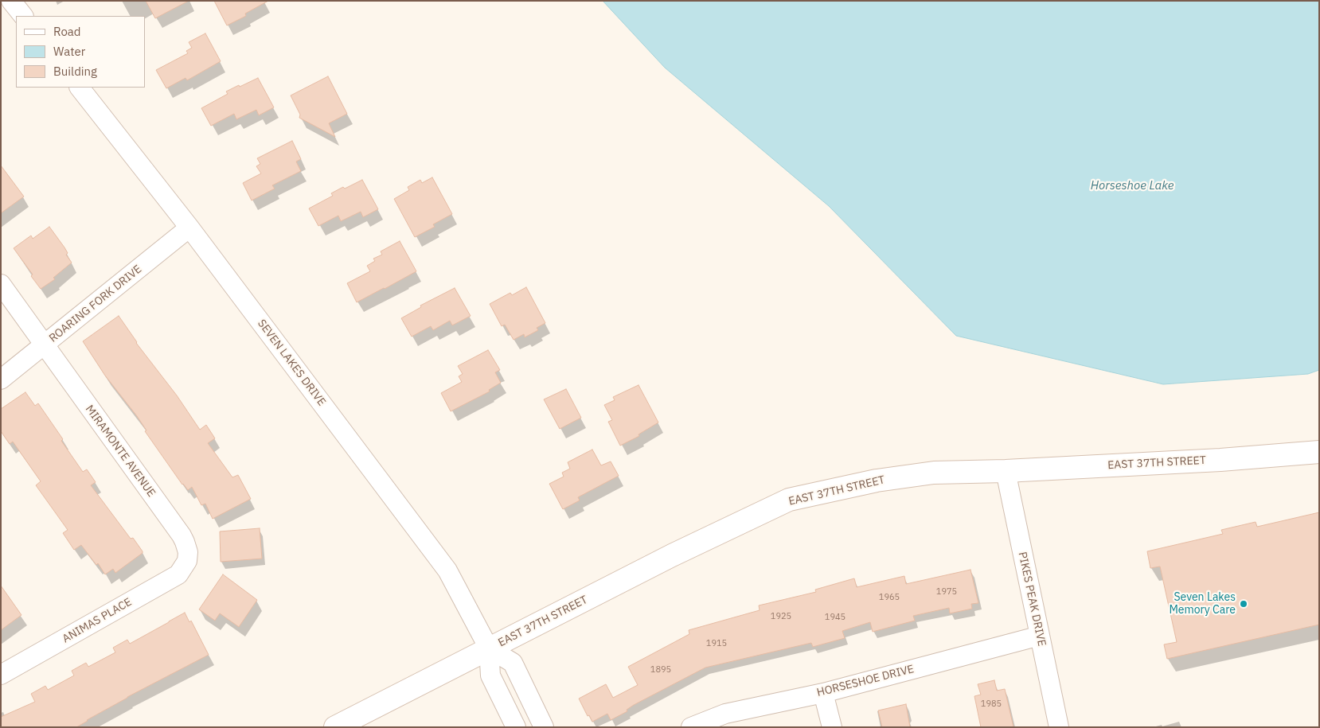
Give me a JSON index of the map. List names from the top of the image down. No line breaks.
{"streets":{"main road":["EAST 37TH STREET"],"street":["ROARING FORK DRIVE","SEVEN LAKES DRIVE","MIRAMONTE AVENUE","PIKES PEAK DRIVE","ANIMAS PLACE","HORSESHOE DRIVE"]},"crossings":[["ROARING FORK DRIVE","SEVEN LAKES DRIVE"],["ROARING FORK DRIVE","MIRAMONTE AVENUE"],["SEVEN LAKES DRIVE","EAST 37TH STREET"],["MIRAMONTE AVENUE","ANIMAS PLACE"],["EAST 37TH STREET","PIKES PEAK DRIVE"],["PIKES PEAK DRIVE","HORSESHOE DRIVE"]],"water":["Horseshoe Lake"],"places":["Seven Lakes Memory Care"],"house_numbers":["1975","1965","1925","1945","1915","1895","1985"],"legend":["Road","Water","Building"]}
